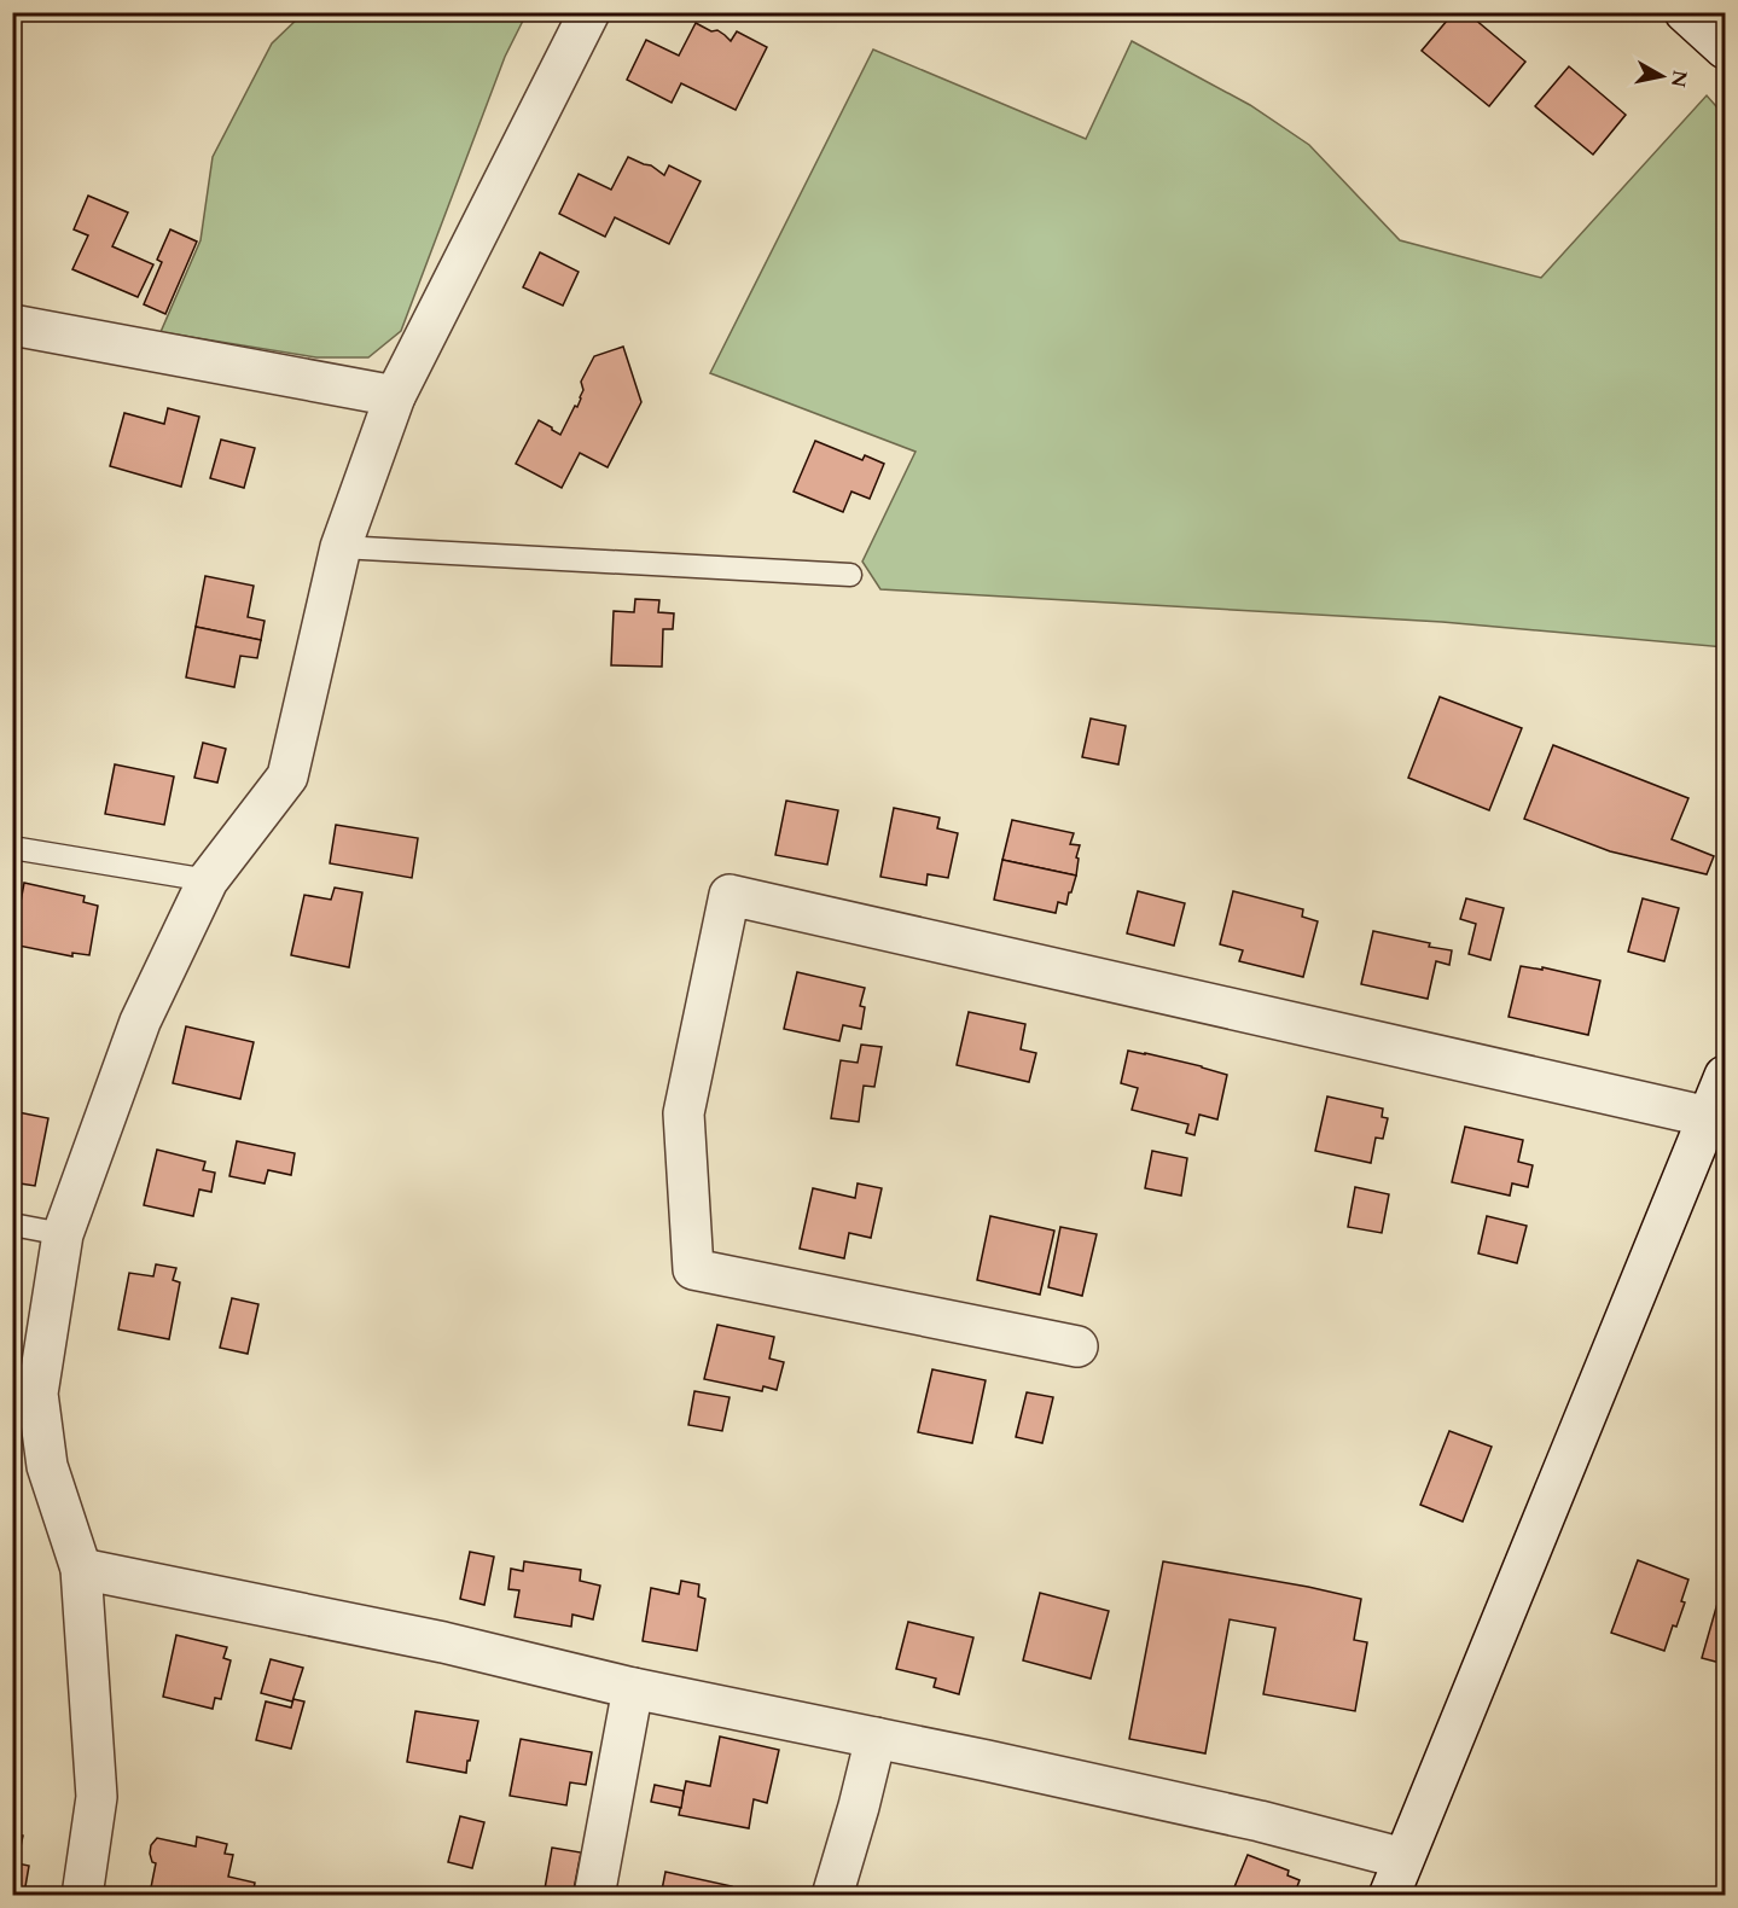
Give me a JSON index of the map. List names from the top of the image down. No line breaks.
{"north":"right"}
